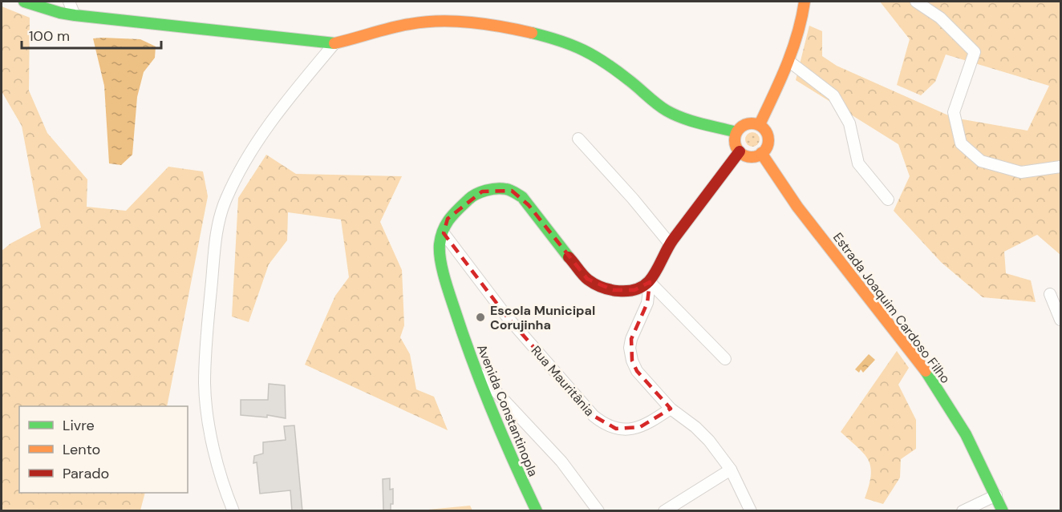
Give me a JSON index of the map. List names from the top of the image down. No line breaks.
{"streets":{"street":["Estrada Joaquim Cardoso Filho","Rua Mauritânia","Avenida Constantinopla"]},"crossings":[["Rua Mauritânia","Avenida Constantinopla"]],"places":["Escola Municipal Corujinha"],"legend":["Livre","Lento","Parado"],"scale_bar":"100 m"}
